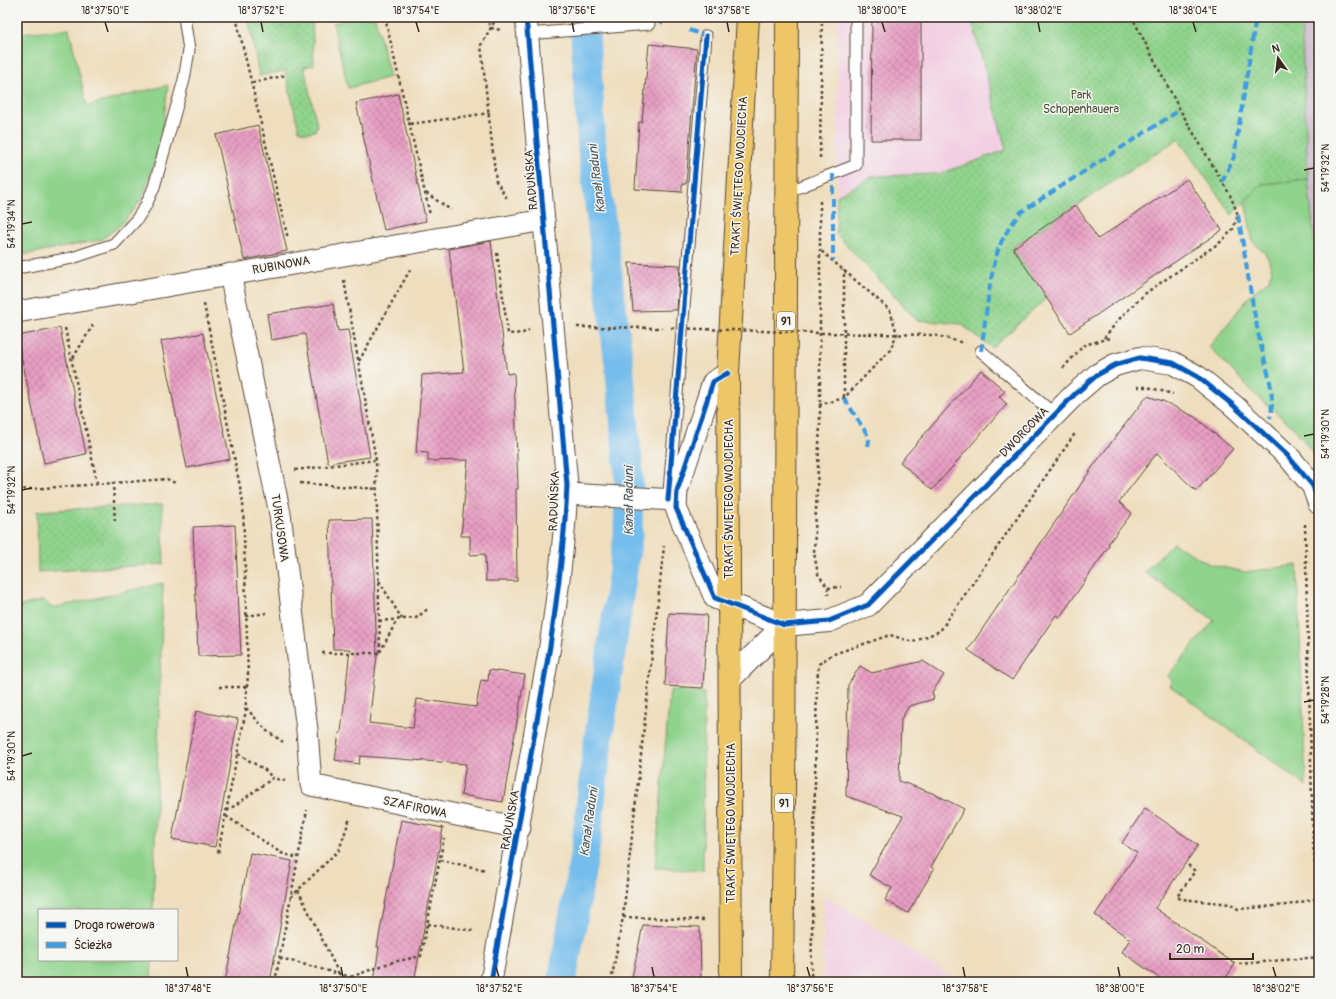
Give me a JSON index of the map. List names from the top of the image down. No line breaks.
{"streets":{"main road":["TRAKT ŚWIĘTEGO WOJCIECHA","91"],"street":["RADUŃSKA","RUBINOWA","DWORCOWA","TURKUSOWA","SZAFIROWA"]},"crossings":[["TRAKT ŚWIĘTEGO WOJCIECHA","DWORCOWA"],["RADUŃSKA","RUBINOWA"],["RADUŃSKA","SZAFIROWA"],["RUBINOWA","TURKUSOWA"],["91","DWORCOWA"],["TURKUSOWA","SZAFIROWA"]],"water":["Kanał Raduni"],"parks":["Park Schopenhauera"],"legend":["Droga rowerowa","Ścieżka"],"scale_bar":"20 m","north":"top","coordinates":["18°37'50\"E","18°37'52\"E","18°37'54\"E","18°37'56\"E","18°37'58\"E","18°38'00\"E","18°38'02\"E","18°38'04\"E","54°19'32\"N","54°19'34\"N","54°19'30\"N","54°19'28\"N","18°37'48\"E"]}
